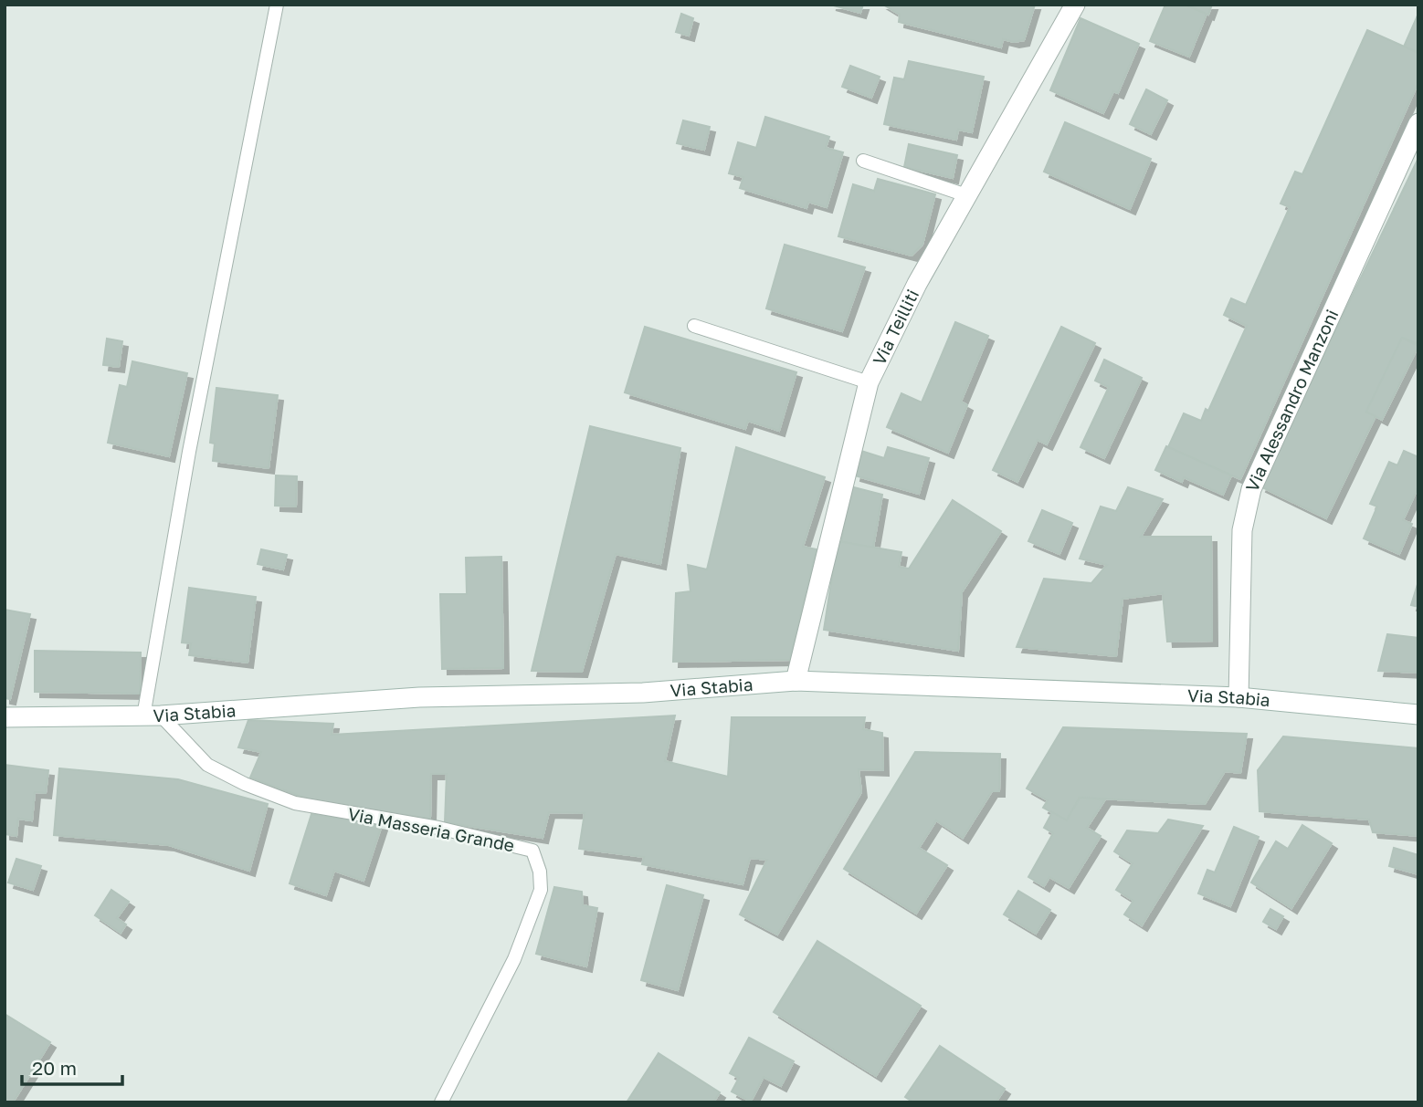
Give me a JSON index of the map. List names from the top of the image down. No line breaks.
{"streets":{"main road":["Via Teilliti","Via Alessandro Manzoni","Via Stabia"],"lane":["Via Masseria Grande"]},"crossings":[["Via Teilliti","Via Stabia"],["Via Alessandro Manzoni","Via Stabia"],["Via Stabia","Via Masseria Grande"]],"scale_bar":"20 m"}
